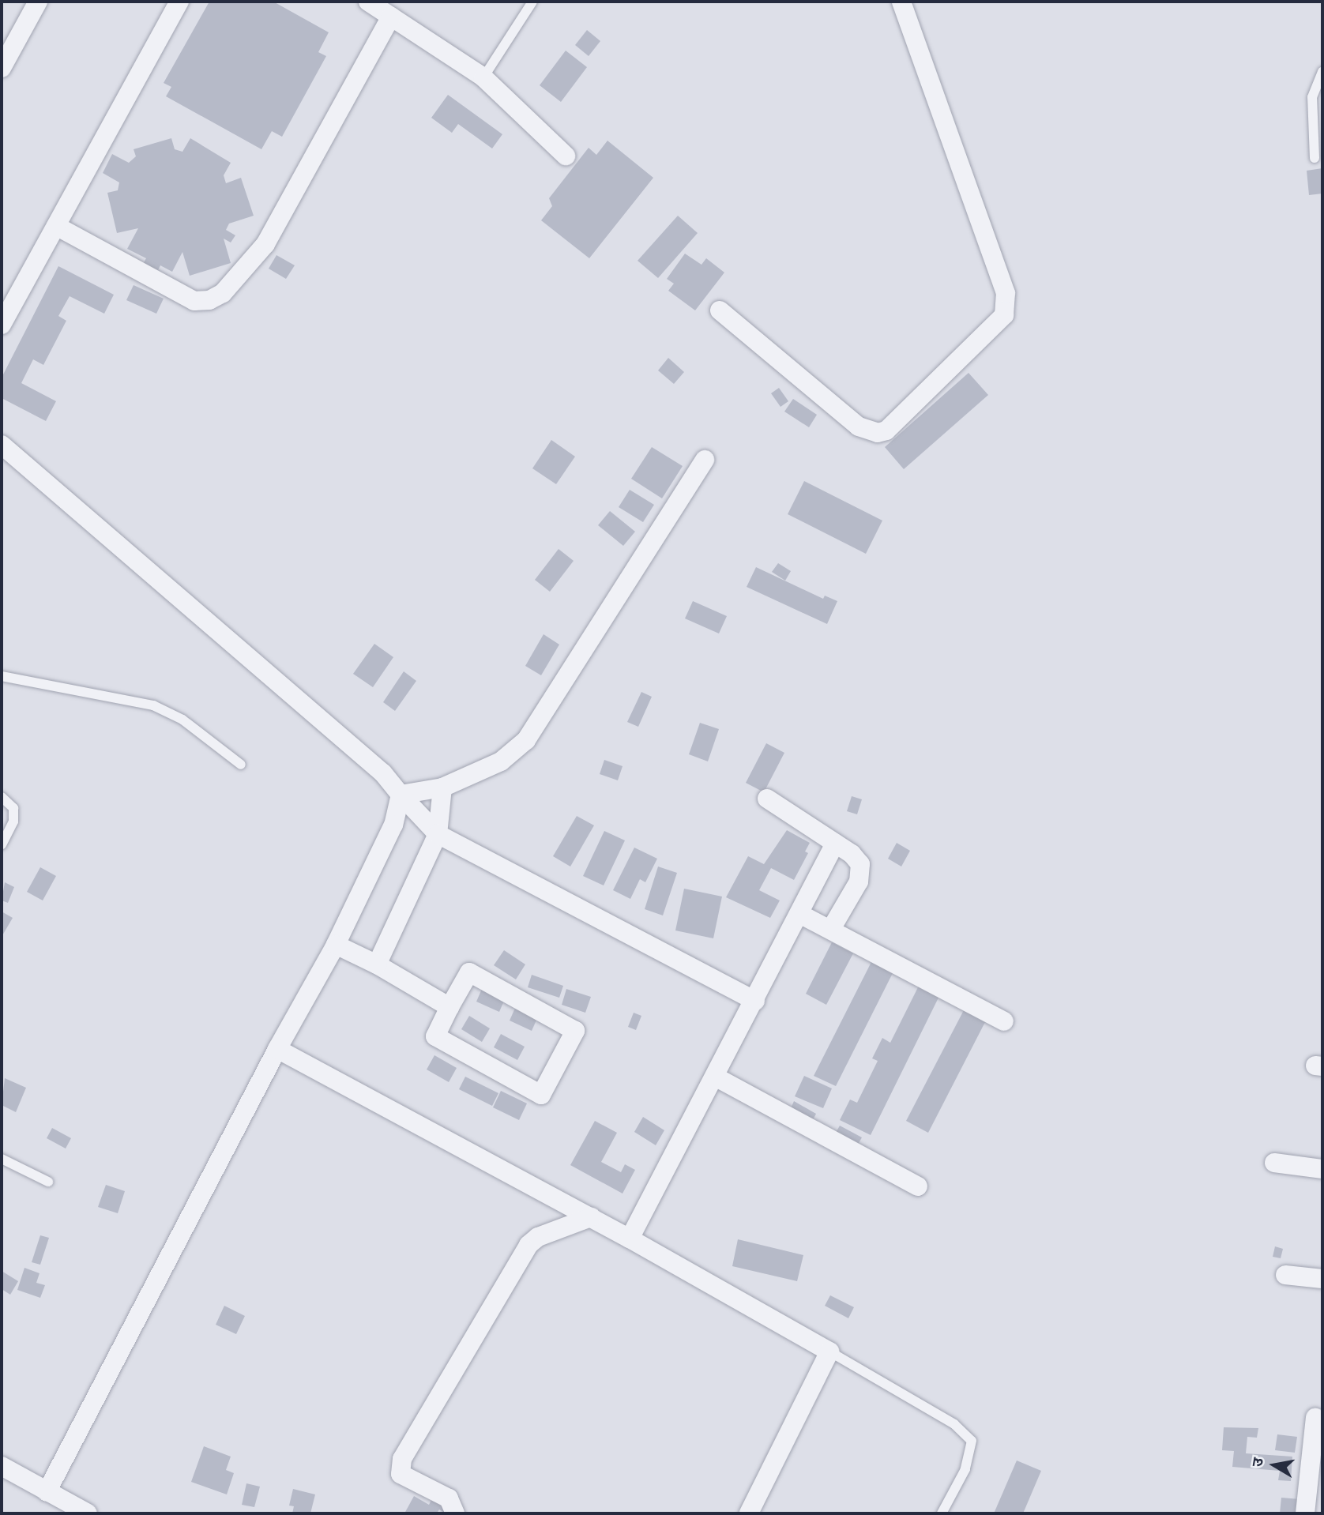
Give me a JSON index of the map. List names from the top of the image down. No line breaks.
{"north":"left"}
